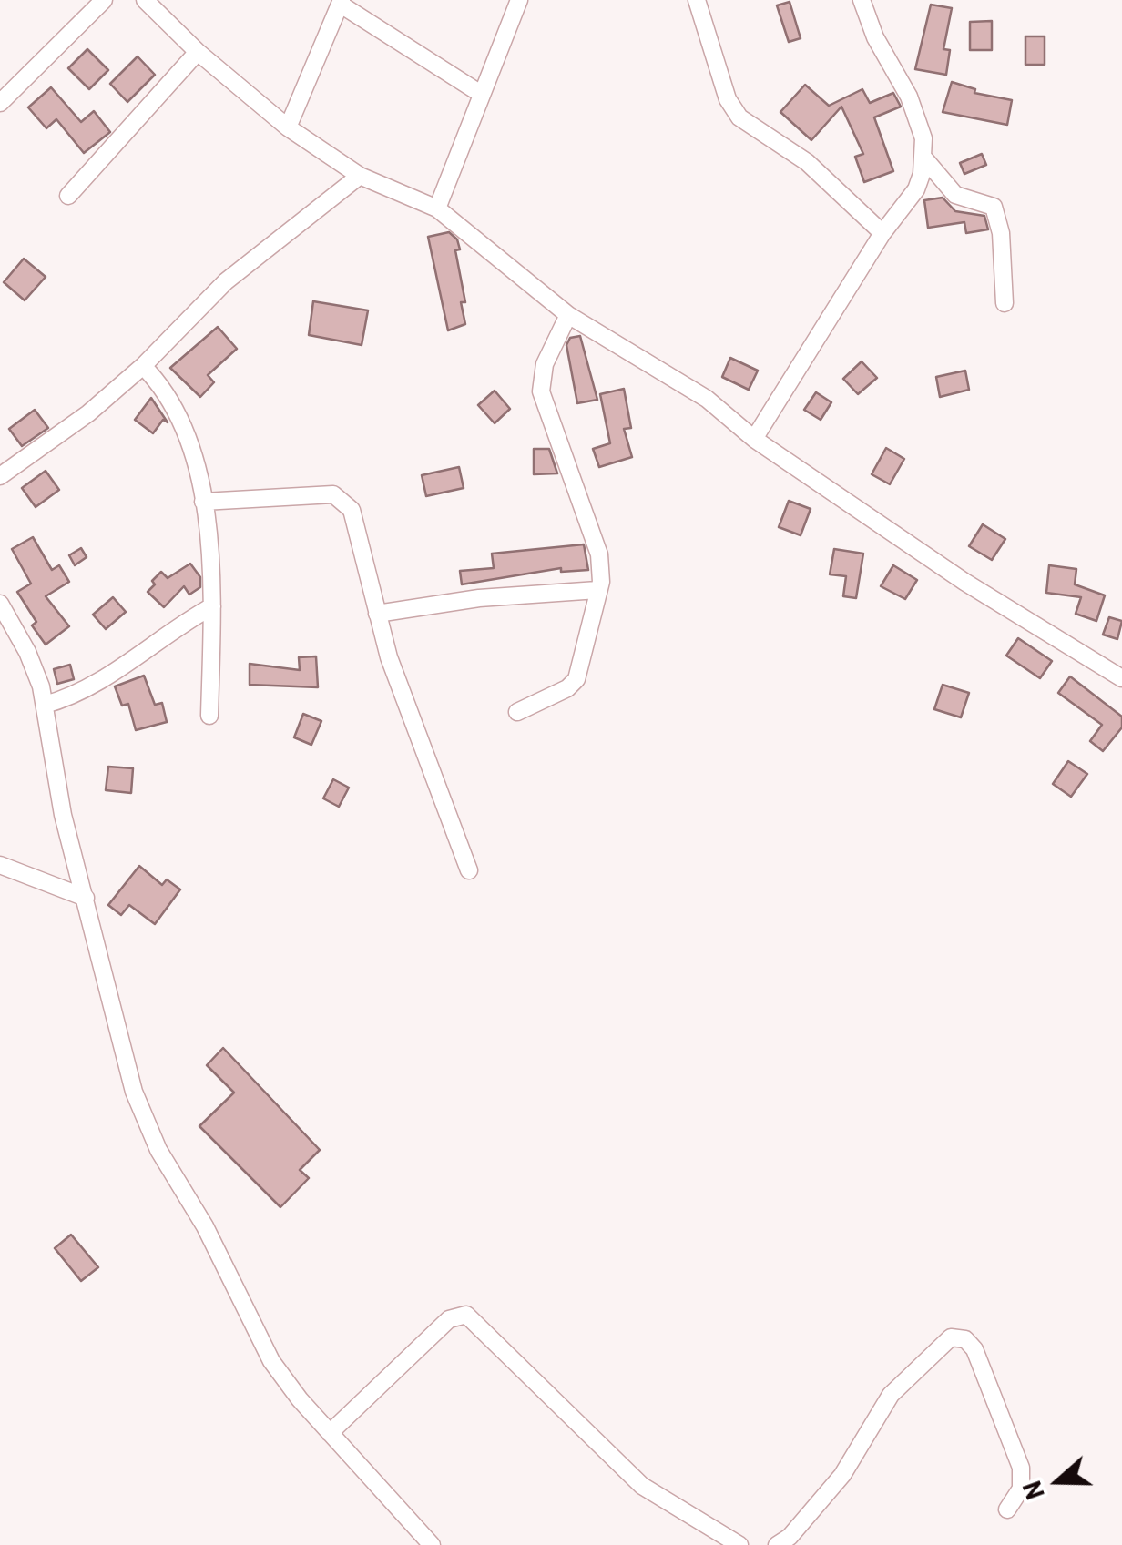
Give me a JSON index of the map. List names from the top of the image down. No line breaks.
{"north":"left"}
